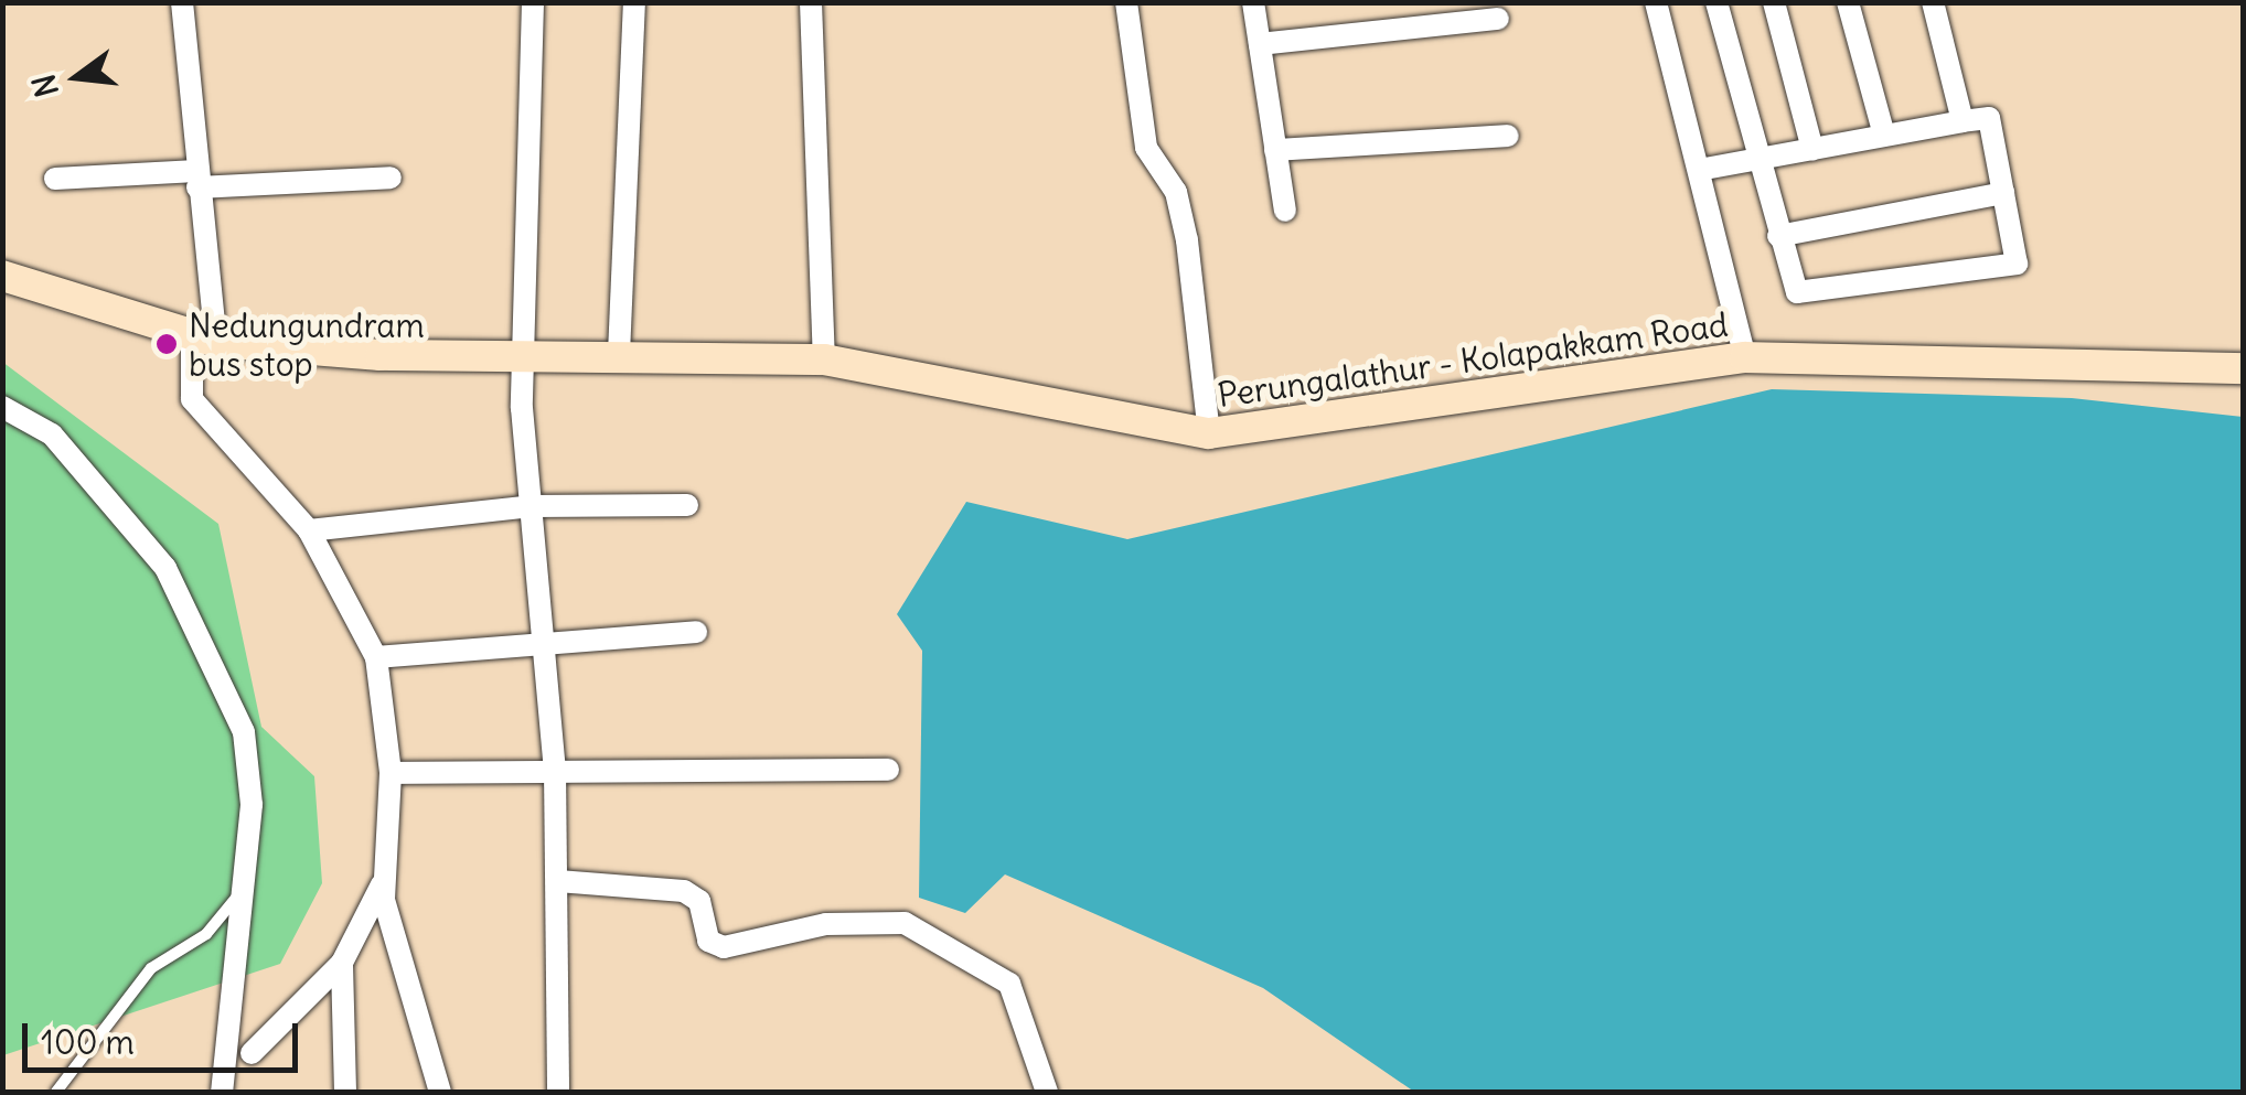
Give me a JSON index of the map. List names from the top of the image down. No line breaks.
{"streets":{"main road":["Perungalathur - Kolapakkam Road"]},"places":["Nedungundram bus stop"],"scale_bar":"100 m","north":"left"}
